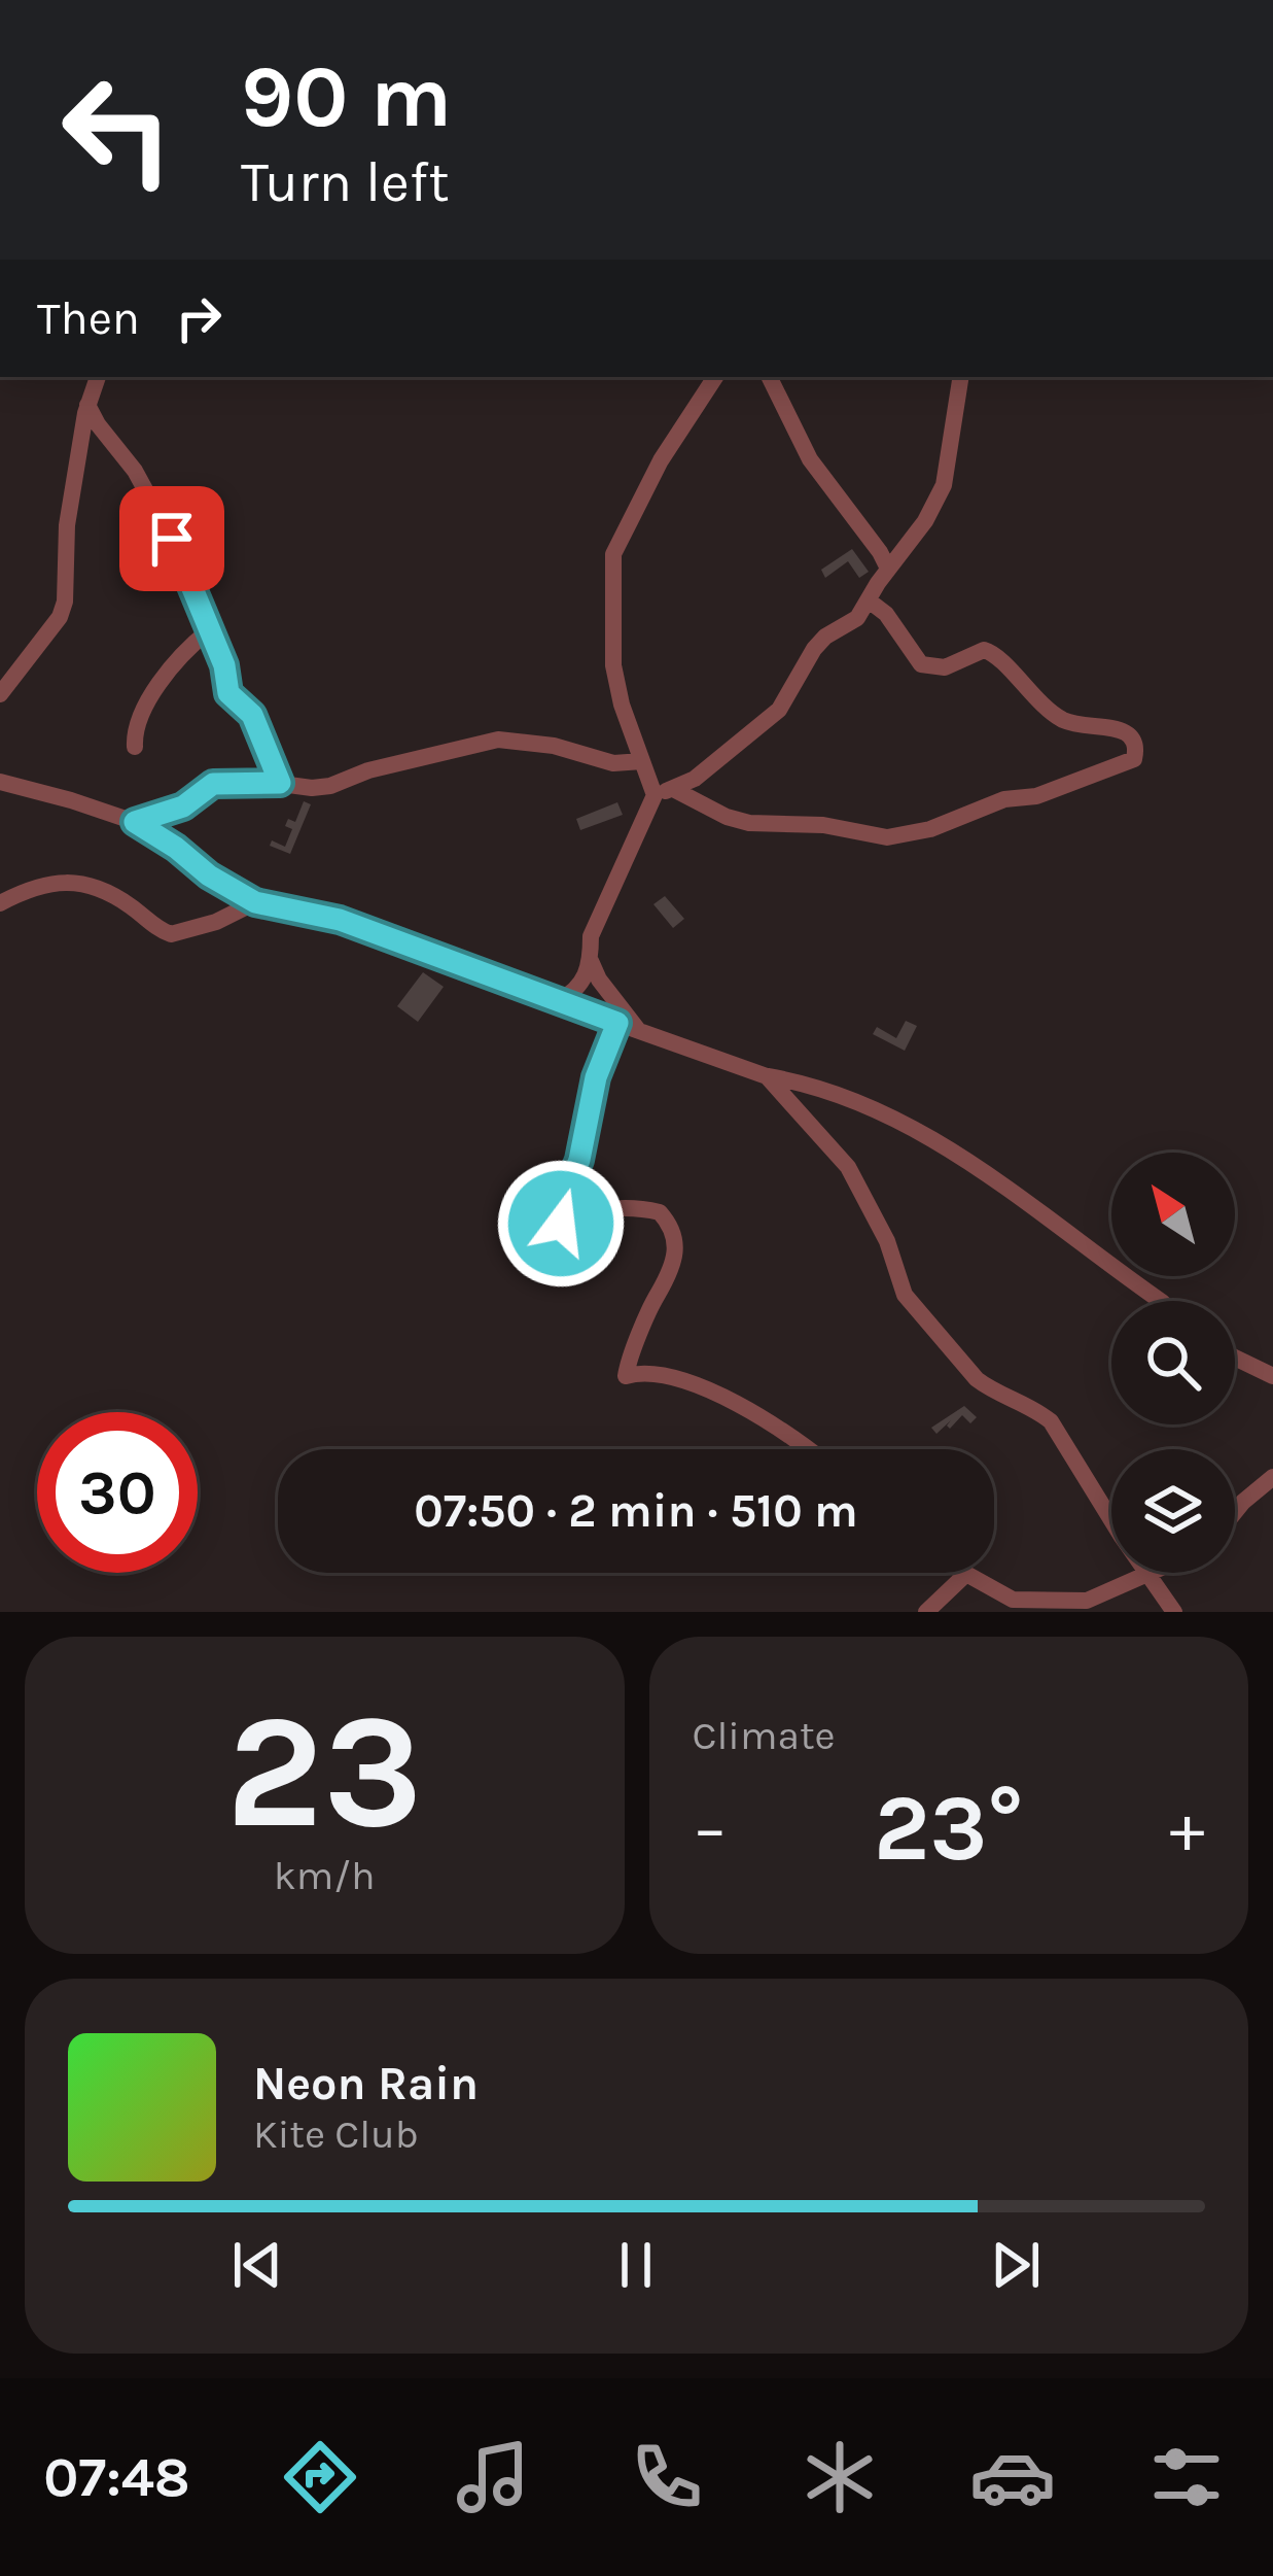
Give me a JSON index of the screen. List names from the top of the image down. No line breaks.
{"north":"top left","page":{"turn":["90 m","Turn left"],"then":"Then","limit":"30","trip":"07:50 · 2 min · 510 m","tile":[["23","km/h"],"Climate"],"heat":["−","23°","+"],"song":["Neon Rain","Kite Club"],"tabs":"07:48"}}
